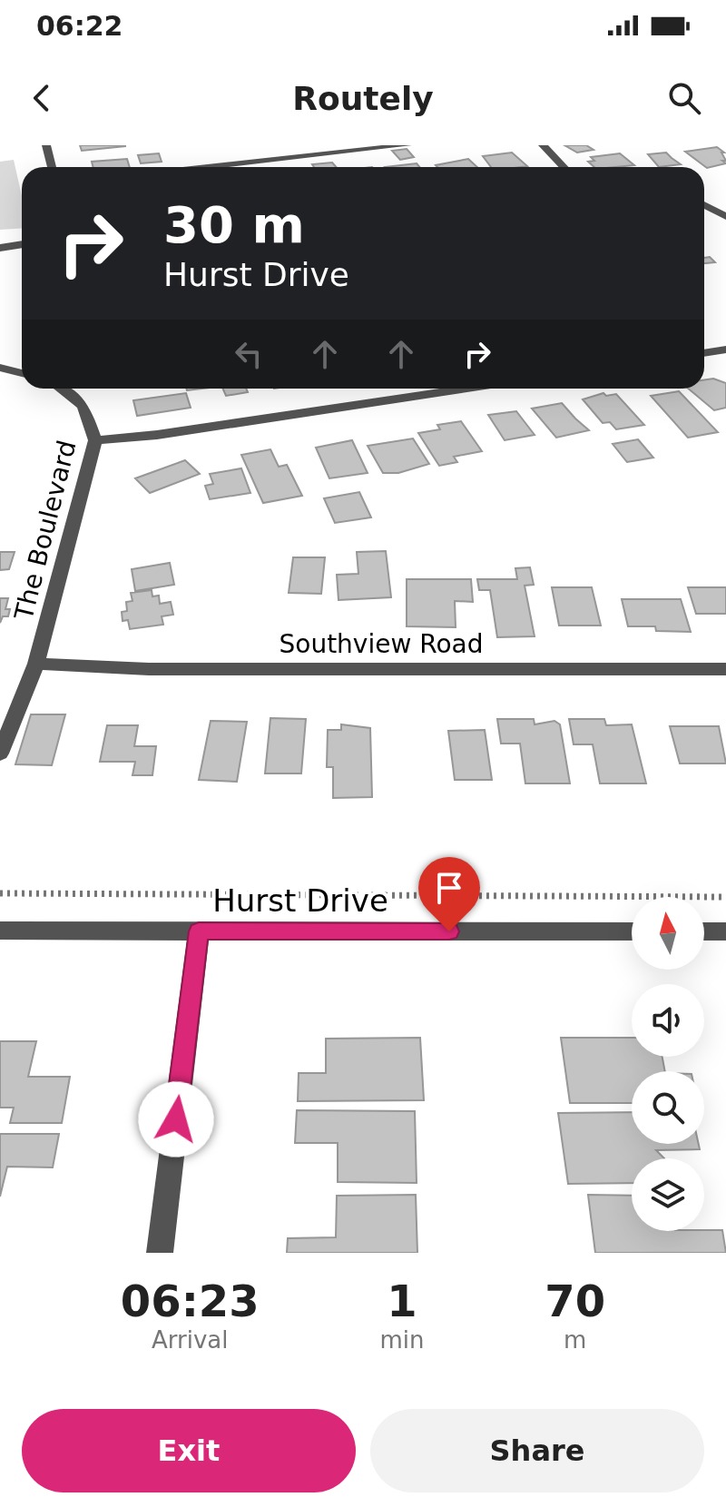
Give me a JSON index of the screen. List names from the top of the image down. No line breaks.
{"streets":{"street":["The Boulevard","Southview Road","Hurst Drive"]},"crossings":[["The Boulevard","Southview Road"]],"north":"top","page":{"status":"06:22","header":"Routely","turn":["30 m","Hurst Drive"],"eta":["06:23","Arrival","1","min","70","m"],"buttons":["Exit","Share"]}}
